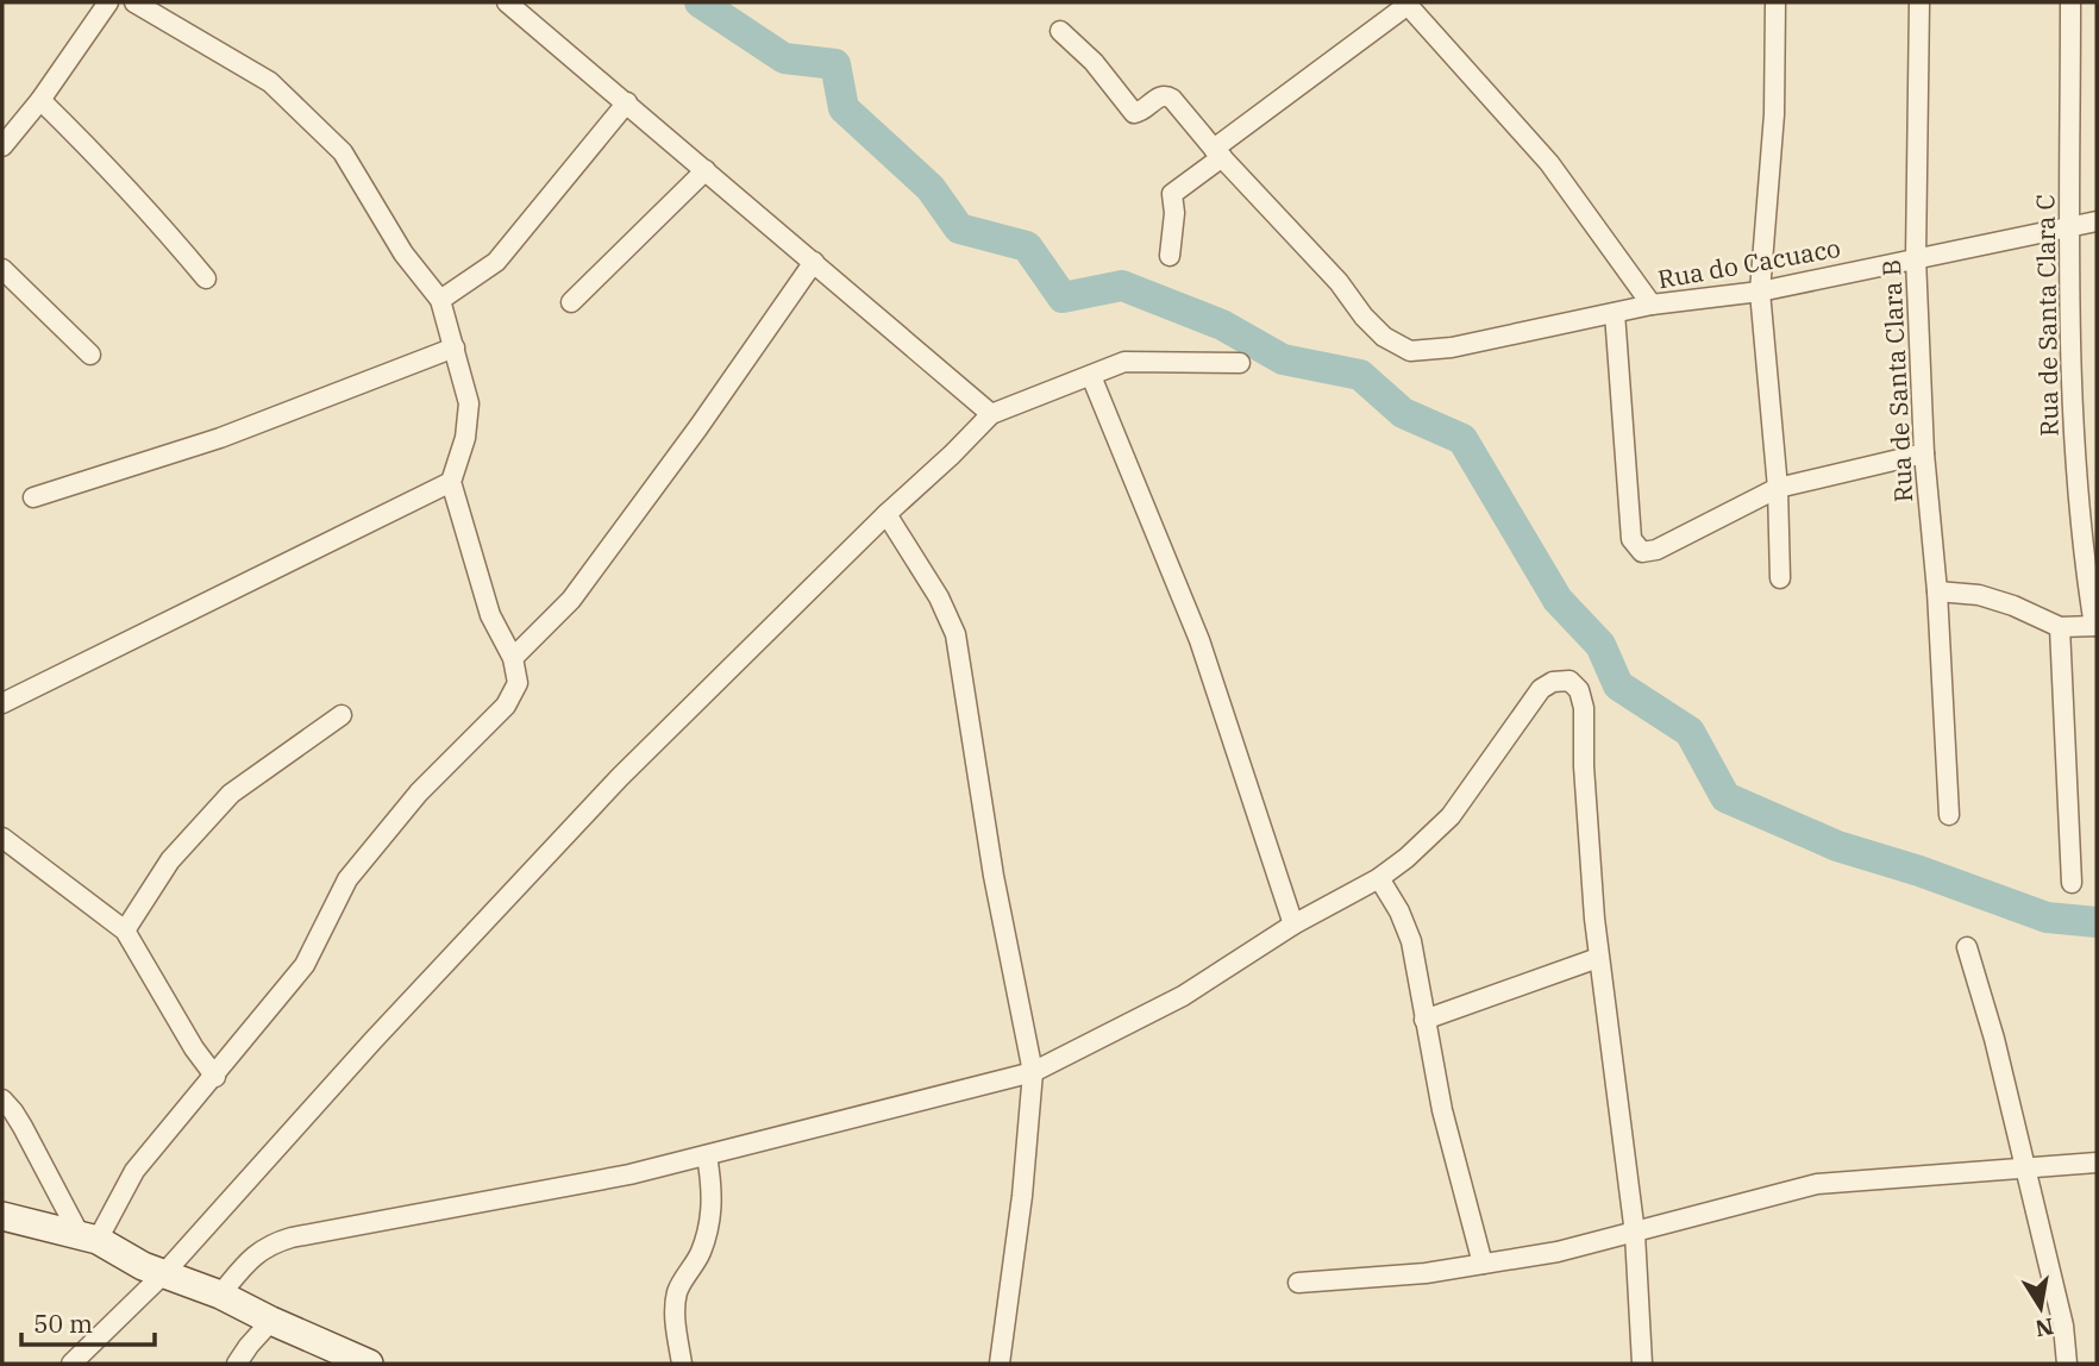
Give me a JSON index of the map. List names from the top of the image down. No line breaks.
{"streets":{"street":["Rua do Cacuaco","Rua de Santa Clara C","Rua de Santa Clara B"]},"crossings":[["Rua do Cacuaco","Rua de Santa Clara C"],["Rua do Cacuaco","Rua de Santa Clara B"]],"scale_bar":"50 m","north":"bottom"}
